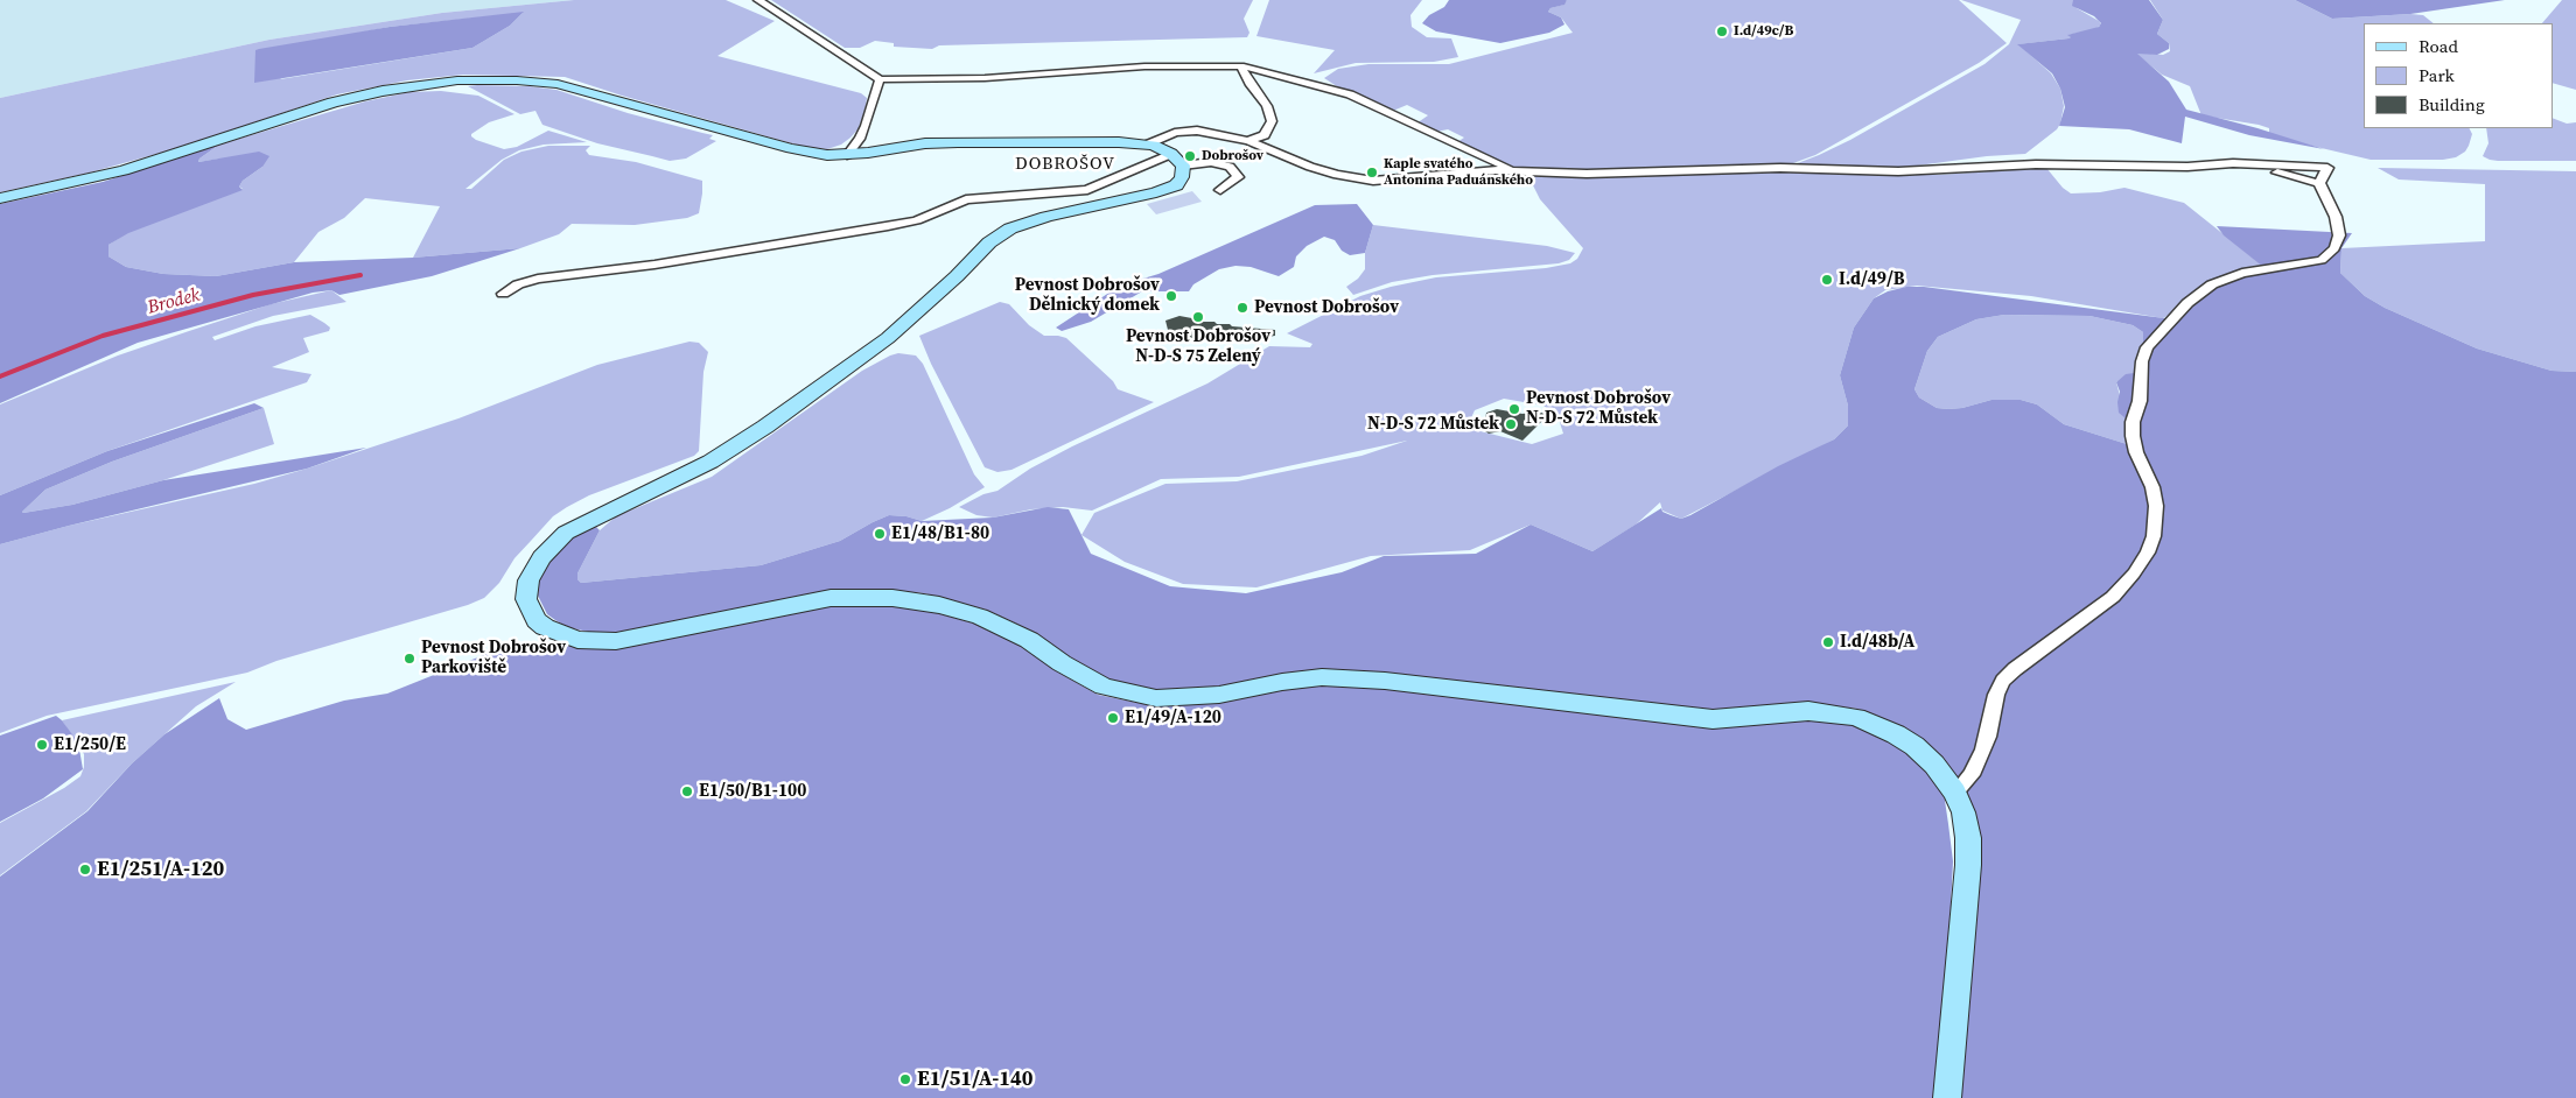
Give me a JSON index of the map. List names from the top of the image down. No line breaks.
{"districts":["DOBROŠOV"],"water":["Brodek"],"places":["I.d/49c/B","Dobrošov","Kaple svatého Antonína Paduánského","I.d/49/B","Pevnost Dobrošov Dělnický domek","Pevnost Dobrošov","Pevnost Dobrošov N-D-S 75 Zelený","Pevnost Dobrošov N-D-S 72 Můstek","N-D-S 72 Můstek","E1/48/B1-80","I.d/48b/A","Pevnost Dobrošov Parkoviště","E1/49/A-120","E1/250/E","E1/50/B1-100","E1/251/A-120","E1/51/A-140"],"legend":["Road","Park","Building"]}
